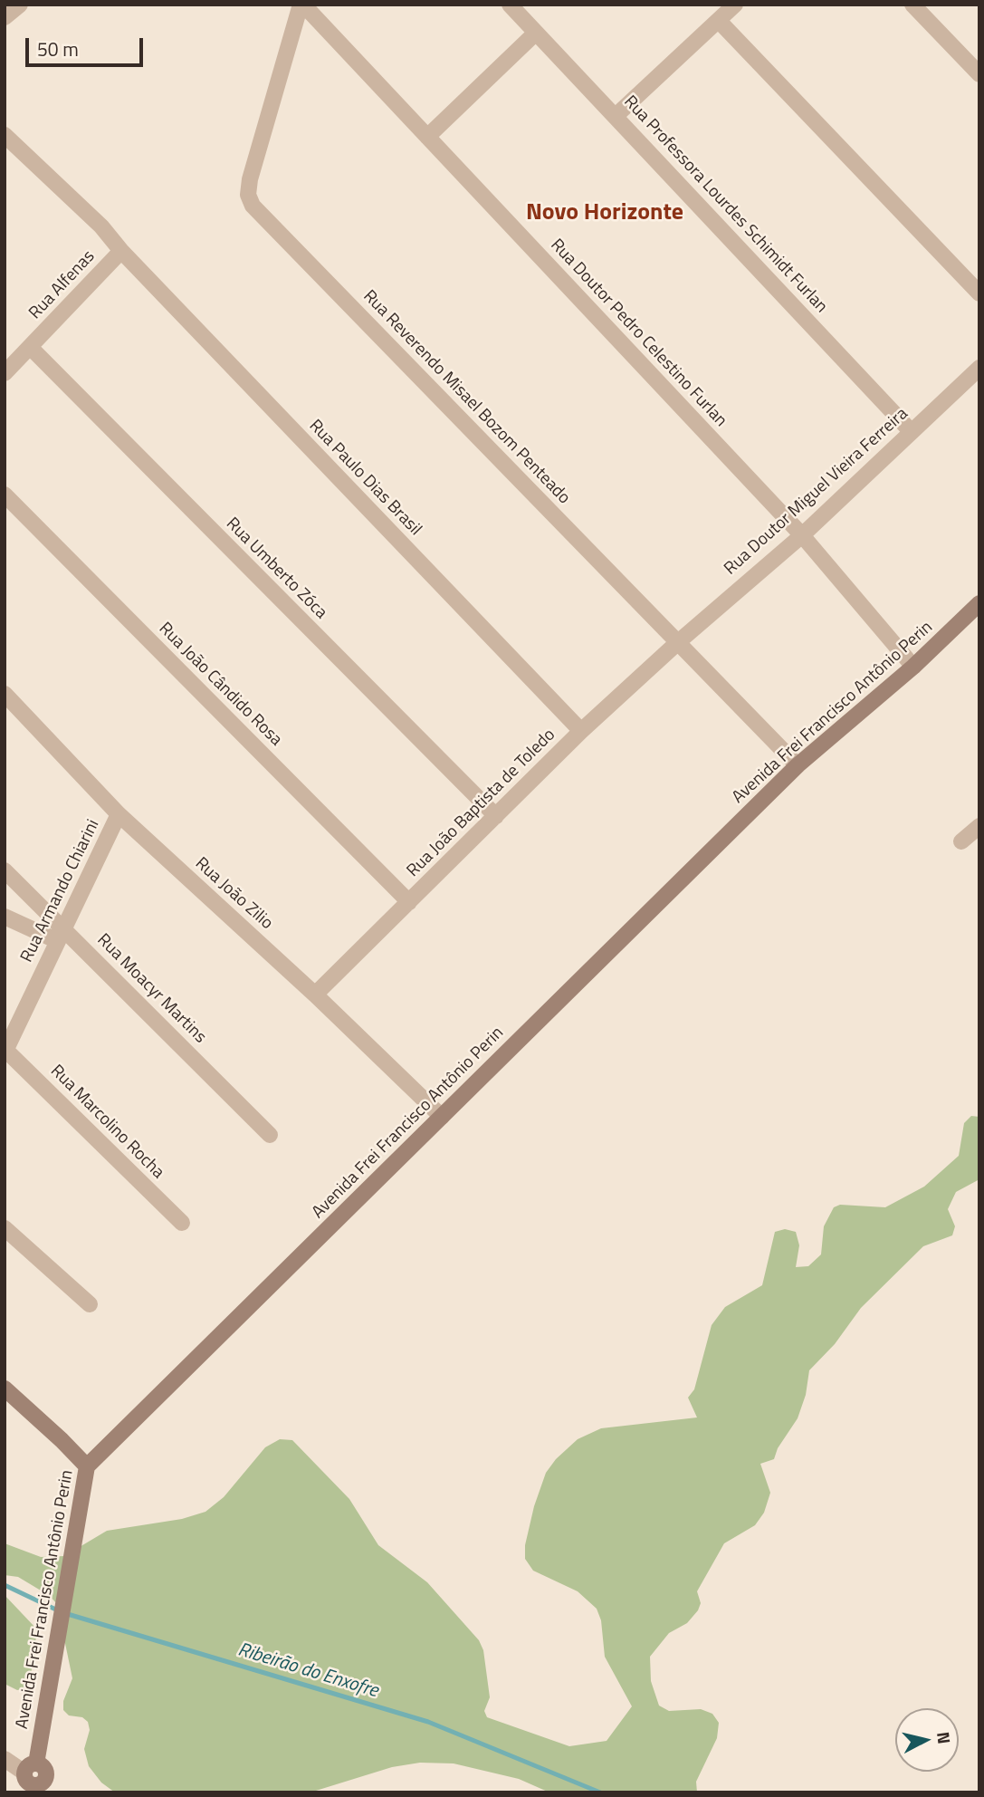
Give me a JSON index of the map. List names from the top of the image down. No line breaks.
{"streets":{"street":["Rua Professora Lourdes Schimidt Furlan","Rua Alfenas","Rua Doutor Pedro Celestino Furlan","Rua Reverendo Misael Bozom Penteado","Rua Paulo Dias Brasil","Rua Doutor Miguel Vieira Ferreira","Rua Umberto Zóca","Rua João Cândido Rosa","Avenida Frei Francisco Antônio Perin","Rua João Baptista de Toledo","Rua Armando Chiarini","Rua João Zilio","Rua Moacyr Martins","Rua Marcolino Rocha"]},"crossings":[["Rua Professora Lourdes Schimidt Furlan","Rua Doutor Miguel Vieira Ferreira"],["Rua Alfenas","Rua Paulo Dias Brasil"],["Rua Alfenas","Rua Umberto Zóca"],["Rua Doutor Pedro Celestino Furlan","Rua Reverendo Misael Bozom Penteado"],["Rua Doutor Pedro Celestino Furlan","Rua Doutor Miguel Vieira Ferreira"],["Rua Doutor Pedro Celestino Furlan","Avenida Frei Francisco Antônio Perin"],["Rua Reverendo Misael Bozom Penteado","Rua Doutor Miguel Vieira Ferreira"],["Rua Reverendo Misael Bozom Penteado","Avenida Frei Francisco Antônio Perin"],["Rua Reverendo Misael Bozom Penteado","Rua João Baptista de Toledo"],["Rua Paulo Dias Brasil","Rua João Baptista de Toledo"],["Rua Doutor Miguel Vieira Ferreira","Rua João Baptista de Toledo"],["Rua Umberto Zóca","Rua João Baptista de Toledo"],["Rua João Cândido Rosa","Rua João Baptista de Toledo"],["Avenida Frei Francisco Antônio Perin","Rua João Zilio"],["Rua João Baptista de Toledo","Rua João Zilio"],["Rua Armando Chiarini","Rua João Zilio"],["Rua Armando Chiarini","Rua Moacyr Martins"],["Rua Armando Chiarini","Rua Marcolino Rocha"]],"districts":["Novo Horizonte"],"water":["Ribeirão do Enxofre"],"scale_bar":"50 m","north":"right"}
